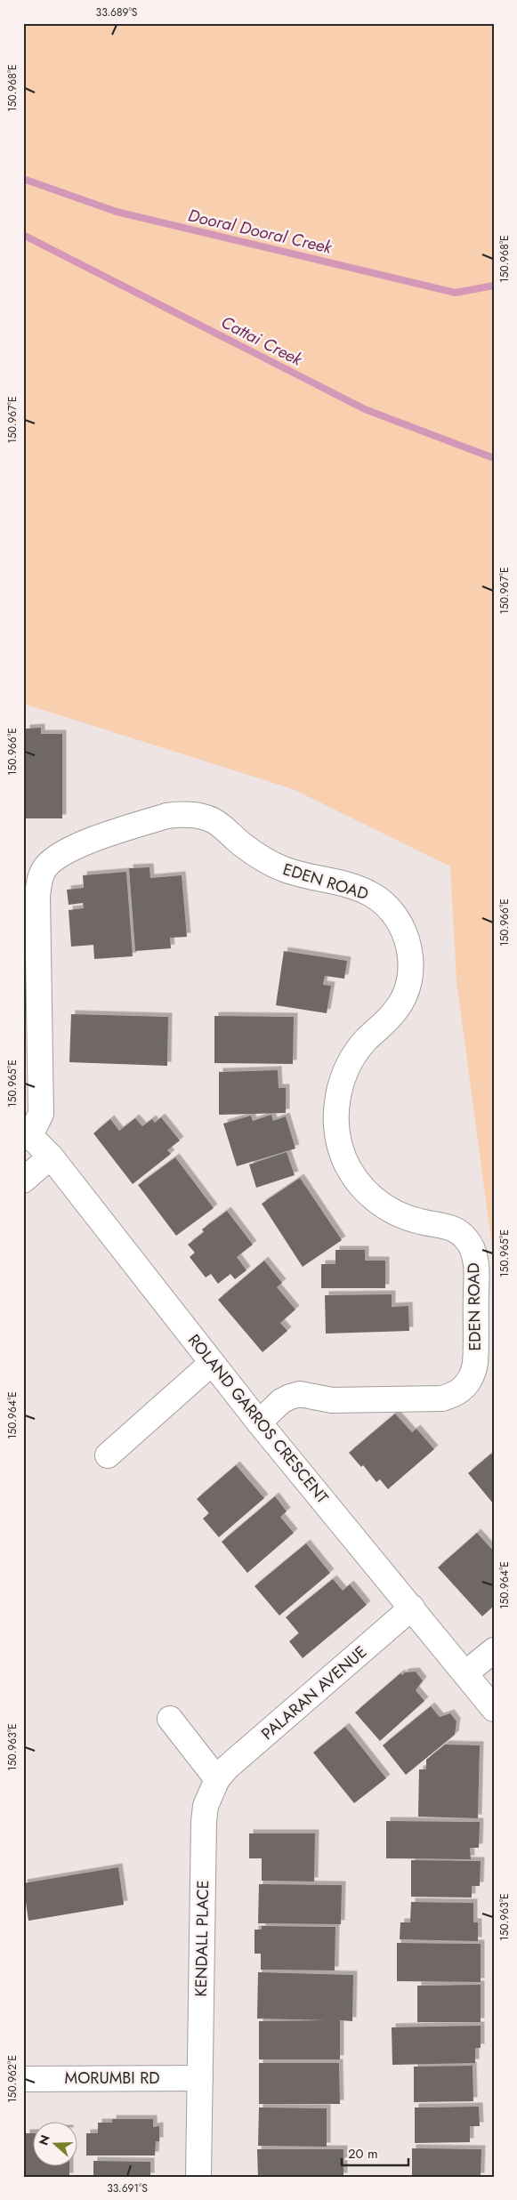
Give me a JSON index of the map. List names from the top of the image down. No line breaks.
{"streets":{"street":["EDEN ROAD","ROLAND GARROS CRESCENT","PALARAN AVENUE","KENDALL PLACE","MORUMBI RD"]},"crossings":[["EDEN ROAD","ROLAND GARROS CRESCENT"],["ROLAND GARROS CRESCENT","PALARAN AVENUE"],["PALARAN AVENUE","KENDALL PLACE"],["KENDALL PLACE","MORUMBI RD"]],"water":["Dooral Dooral Creek","Cattai Creek"],"scale_bar":"20 m","north":"left","coordinates":["33.689°S","150.968°E","150.967°E","150.966°E","150.965°E","150.964°E","150.963°E","150.962°E","33.691°S"]}
